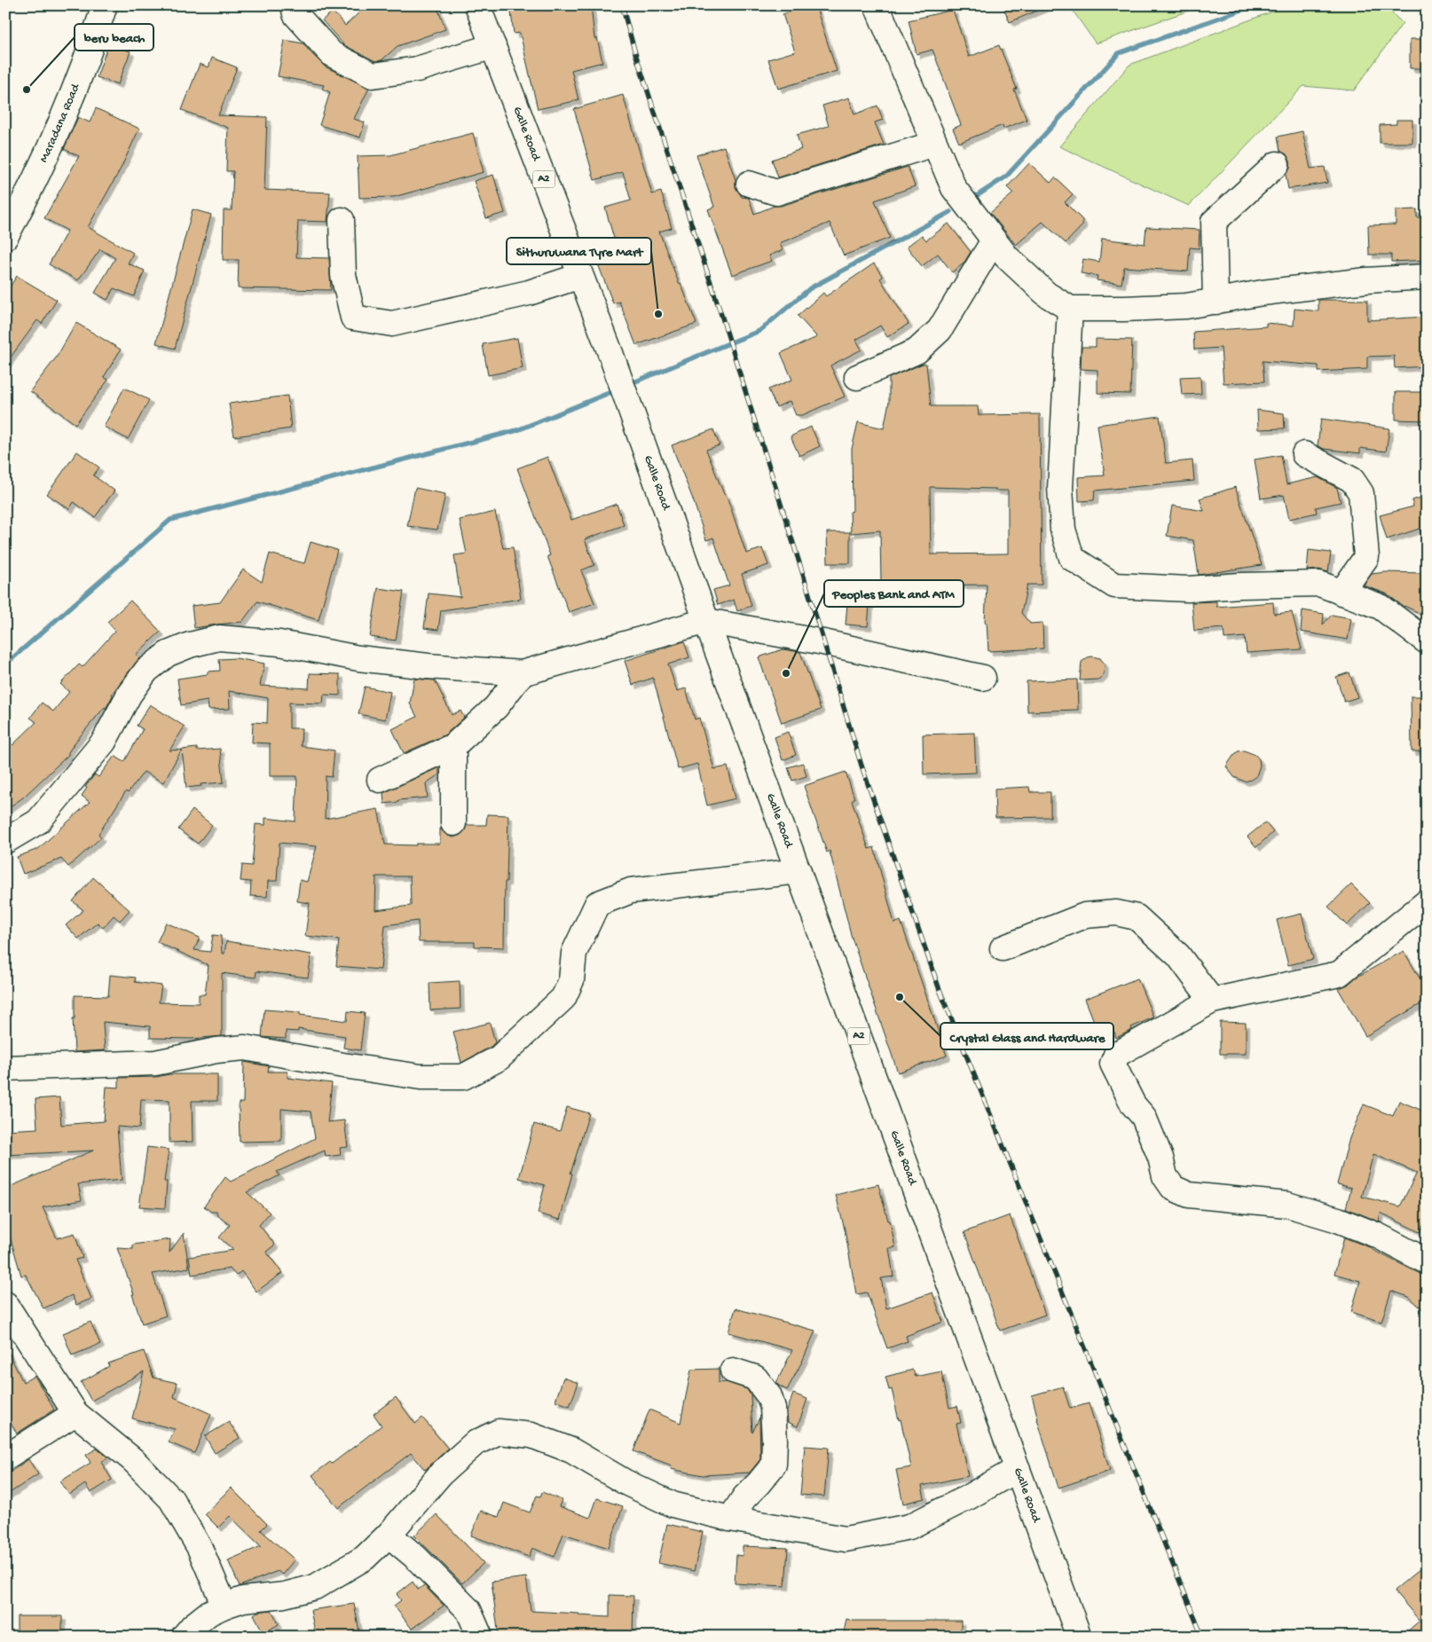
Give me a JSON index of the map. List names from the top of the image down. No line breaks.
{"streets":{"main road":["Maradana Road","Galle Road","A2"]},"places":["beru beach","Sithuruwana Tyre Mart","Peoples Bank and ATM","Crystal Glass and Hardware"]}
